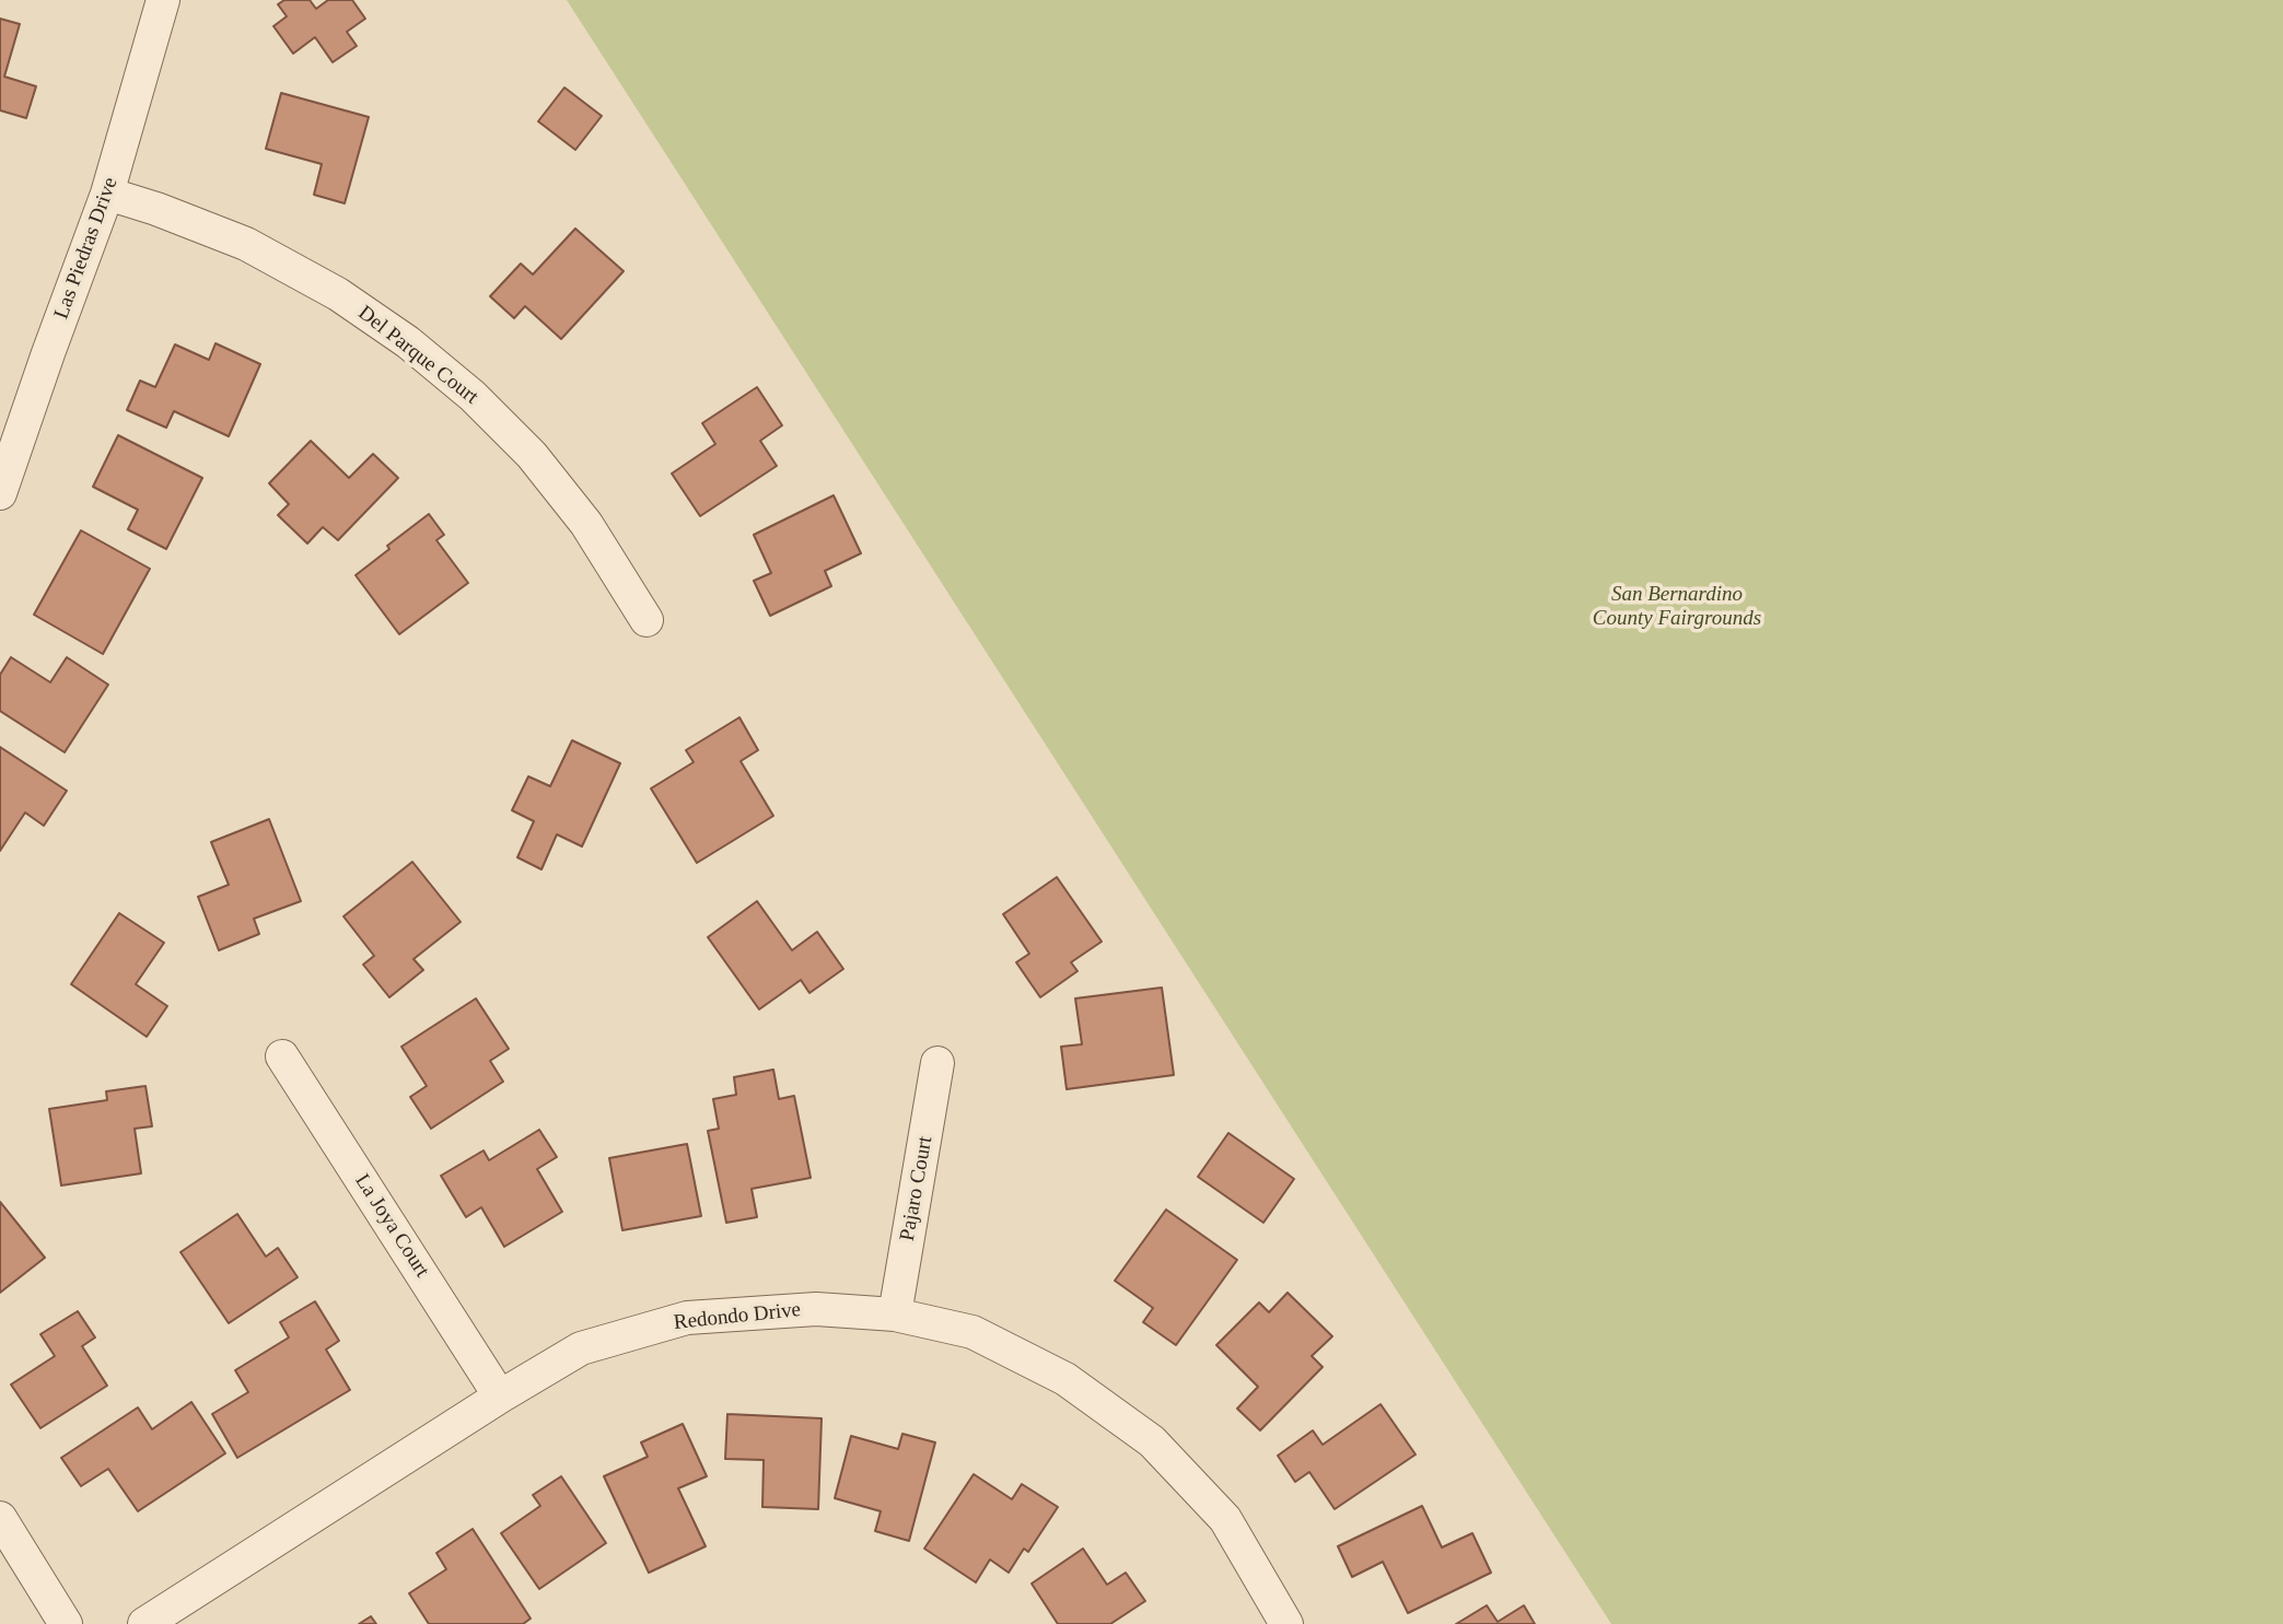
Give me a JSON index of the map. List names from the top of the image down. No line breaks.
{"streets":{"street":["Las Piedras Drive","Del Parque Court","Pajaro Court","La Joya Court","Redondo Drive"]},"crossings":[["Las Piedras Drive","Del Parque Court"],["Pajaro Court","Redondo Drive"],["La Joya Court","Redondo Drive"]],"parks":["San Bernardino County Fairgrounds"]}
